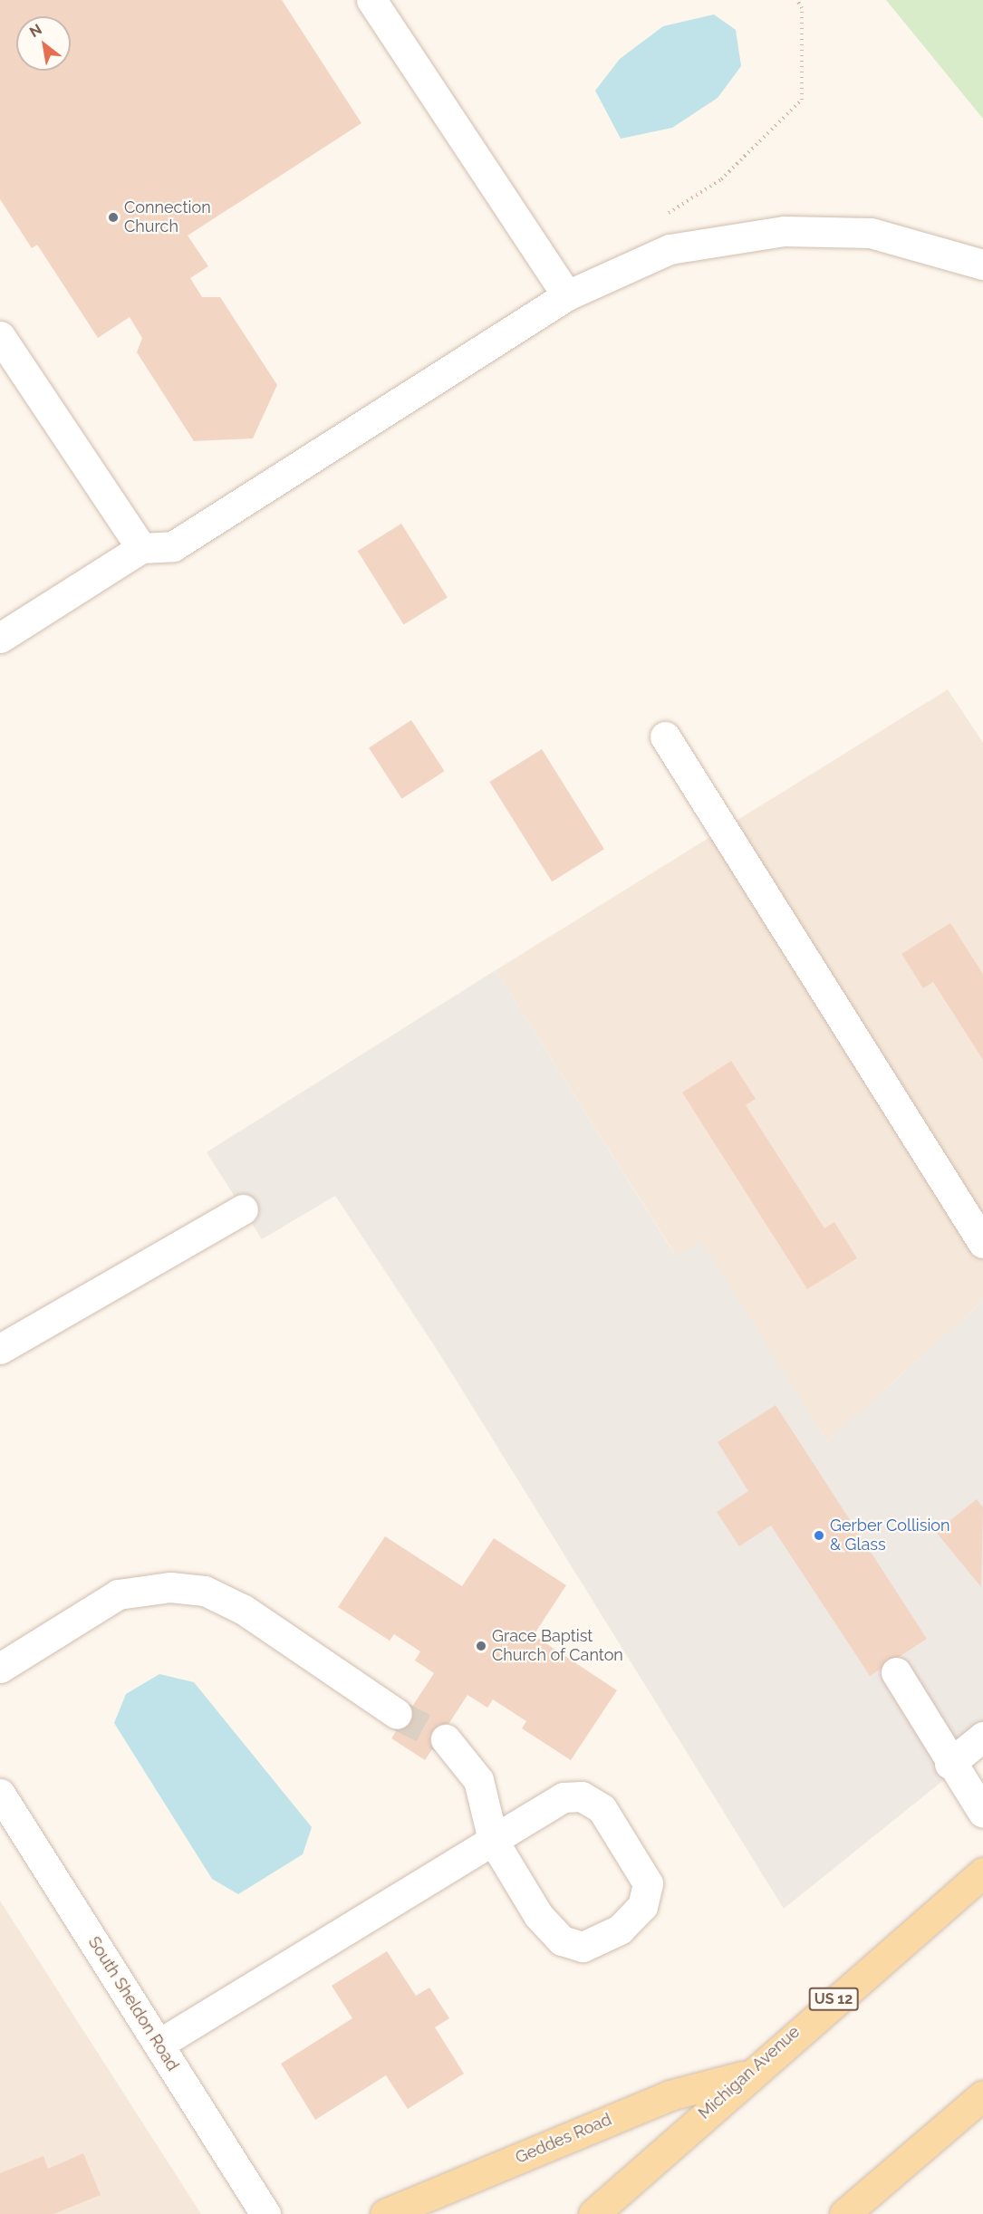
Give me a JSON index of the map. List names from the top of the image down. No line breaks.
{"streets":{"main road":["US 12","Michigan Avenue","Geddes Road"],"street":["South Sheldon Road"]},"crossings":[["Michigan Avenue","Geddes Road"]],"places":["Connection Church","Gerber Collision & Glass","Grace Baptist Church of Canton"],"north":"top left"}
